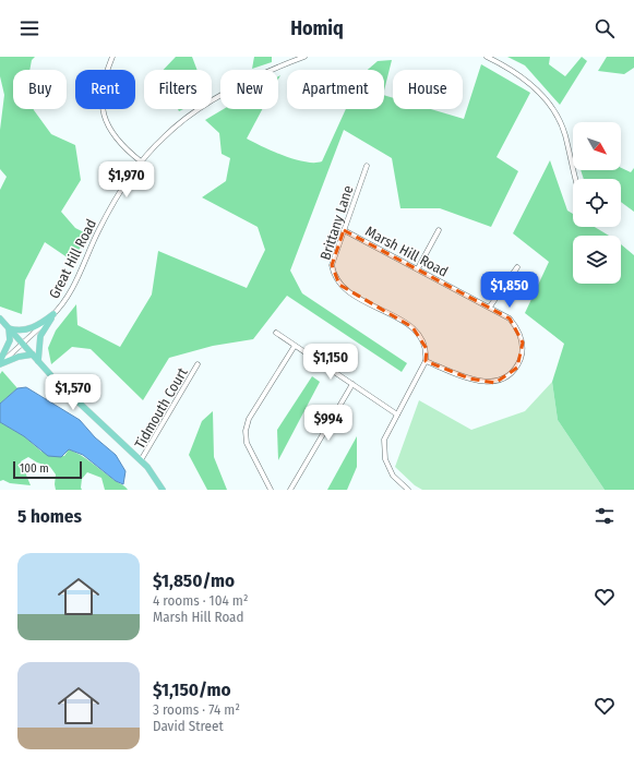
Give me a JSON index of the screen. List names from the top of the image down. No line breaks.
{"streets":{"street":["Brittany Lane","Marsh Hill Road","Great Hill Road","Tidmouth Court"]},"crossings":[["Brittany Lane","Marsh Hill Road"]],"scale_bar":"100 m","north":"bottom right","page":{"header":"Homiq","chip":["Buy","Rent","Filters","New","Apartment","House"],"price":["$1,970","$1,850","$1,150","$1,570","$994"],"scale":"100 m","heading":"5 homes","list":[{"name":"$1,850/mo","note":"4 rooms · 104 m² · Marsh Hill Road"},{"name":"$1,150/mo","note":"3 rooms · 74 m² · David Street"}]}}
